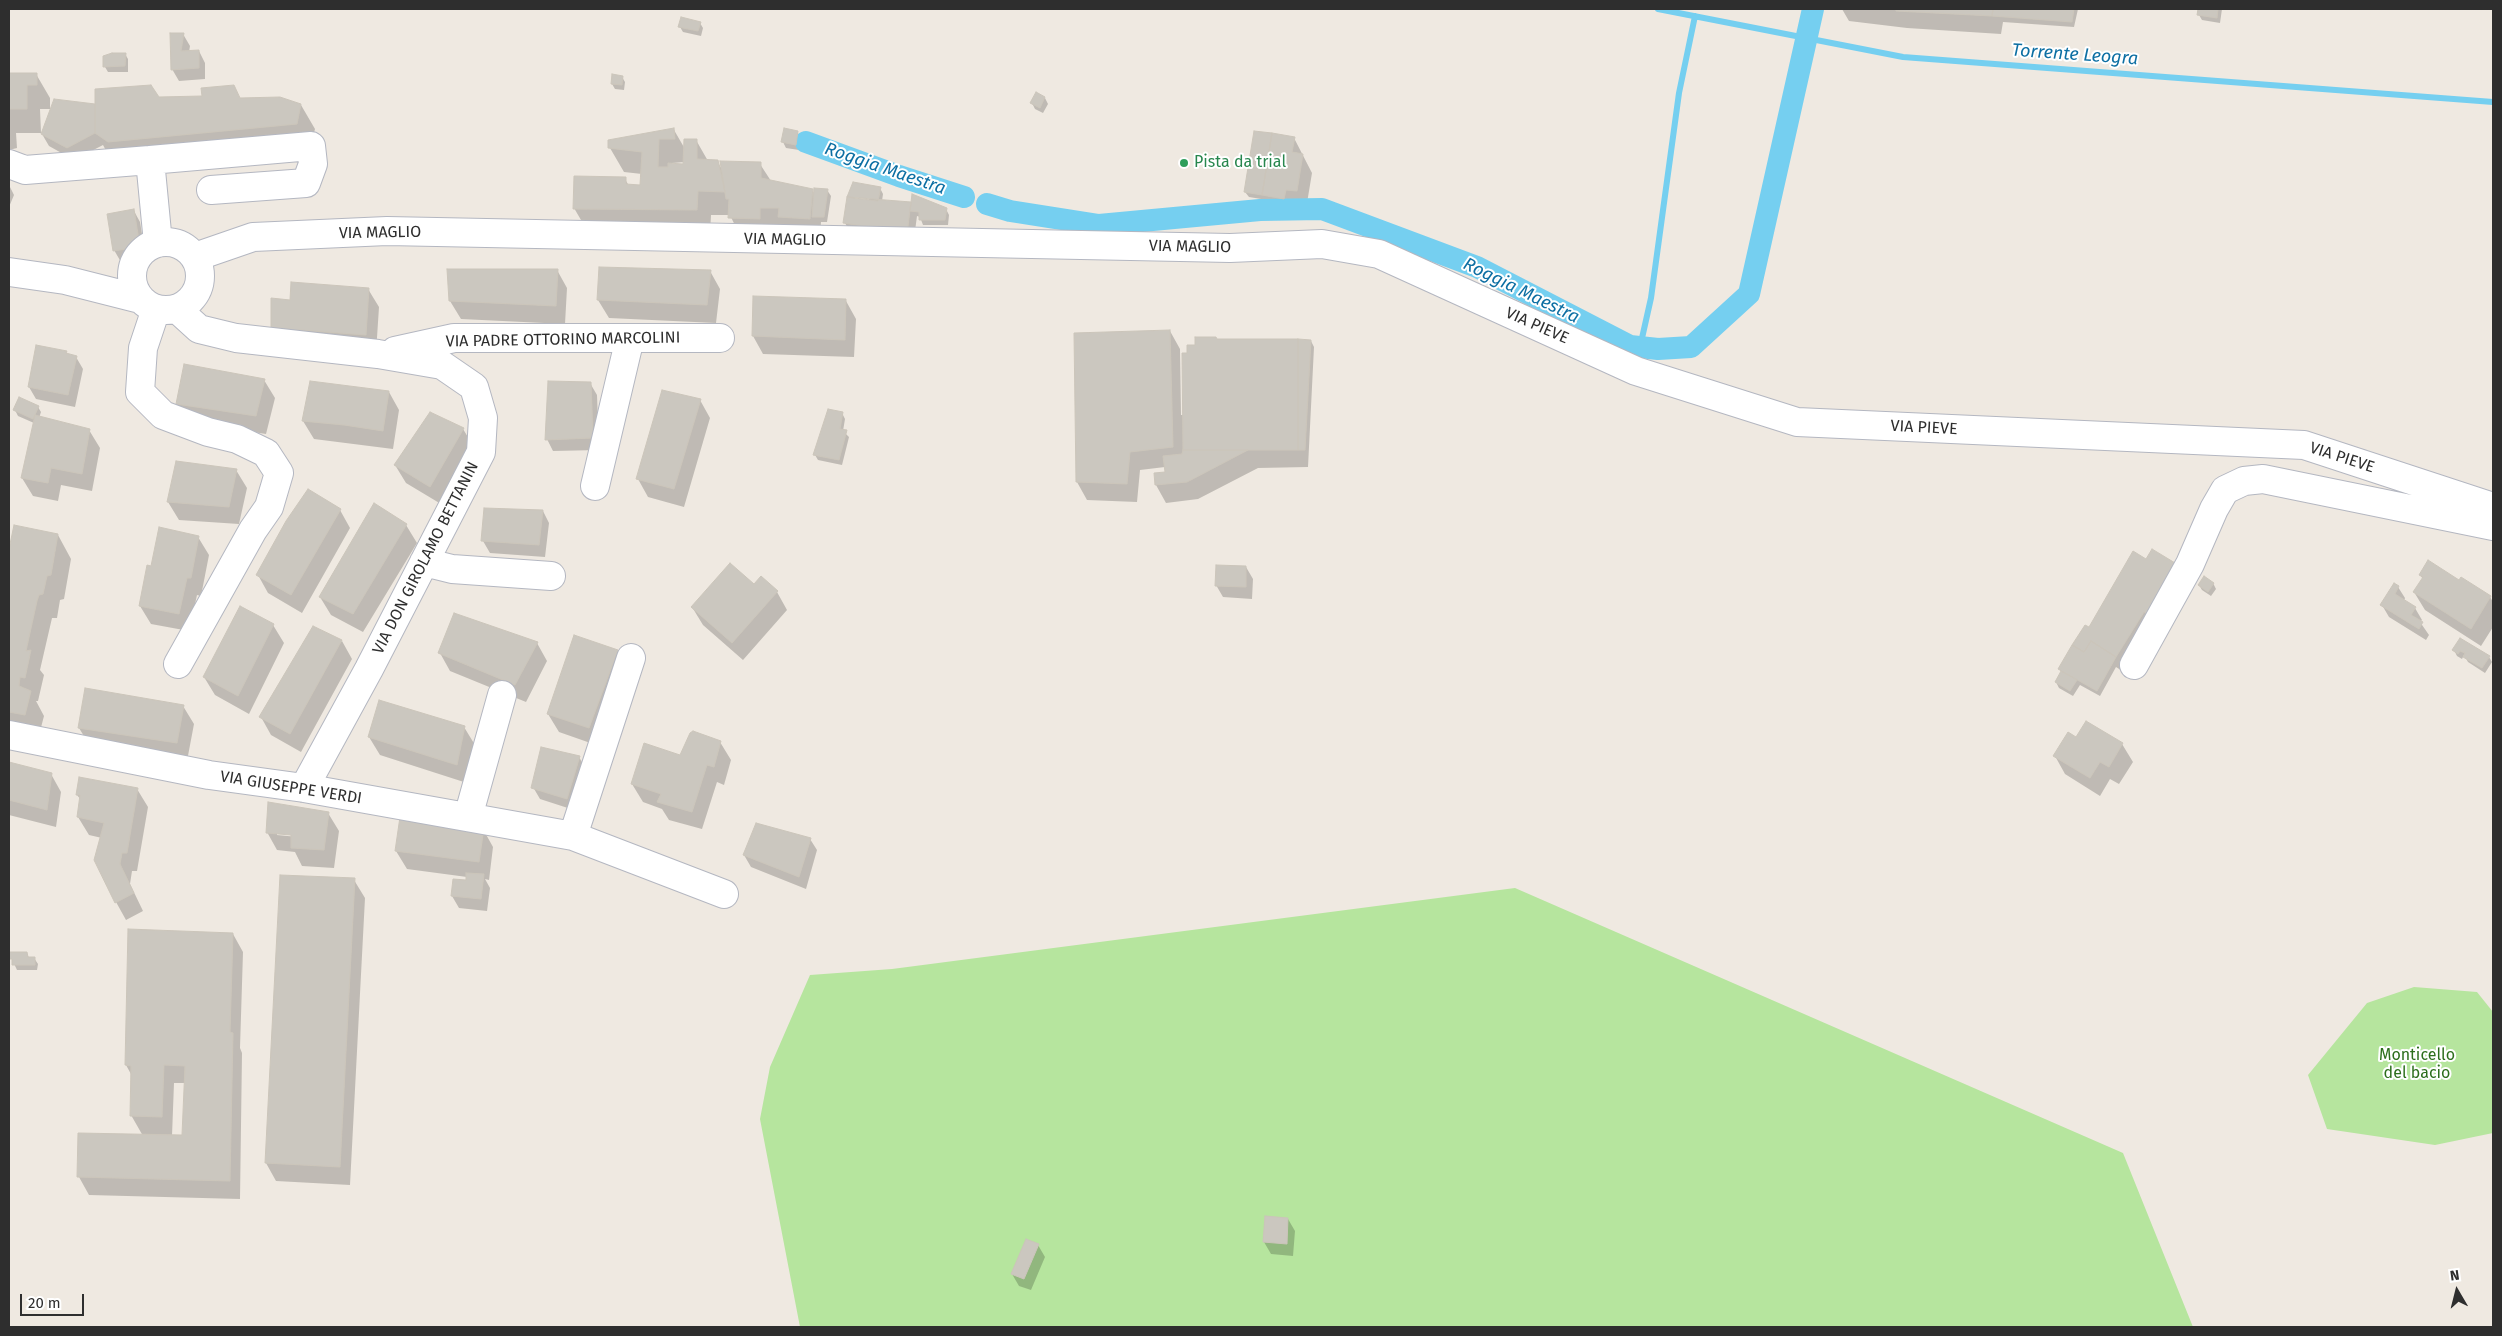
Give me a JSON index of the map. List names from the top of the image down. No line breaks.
{"streets":{"street":["VIA MAGLIO","VIA PIEVE","VIA PADRE OTTORINO MARCOLINI","VIA DON GIROLAMO BETTANIN","VIA GIUSEPPE VERDI"]},"crossings":[["VIA MAGLIO","VIA PIEVE"],["VIA MAGLIO","VIA DON GIROLAMO BETTANIN"],["VIA PADRE OTTORINO MARCOLINI","VIA DON GIROLAMO BETTANIN"],["VIA DON GIROLAMO BETTANIN","VIA GIUSEPPE VERDI"]],"water":["Torrente Leogra","Roggia Maestra"],"parks":["Monticello del bacio"],"places":["Pista da trial"],"scale_bar":"20 m","north":"top"}
